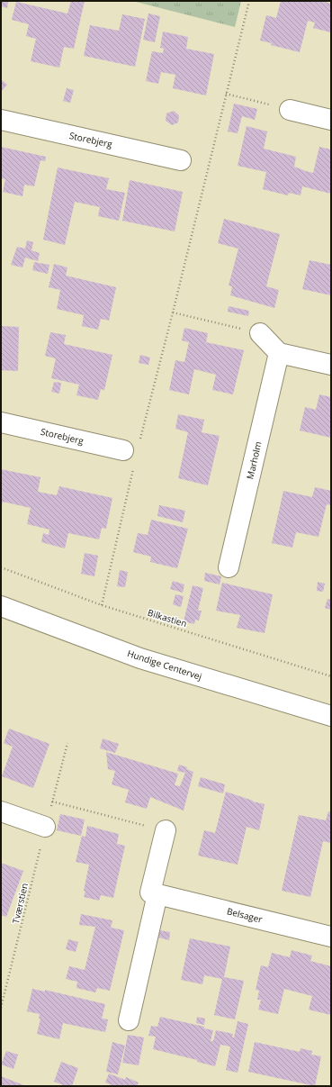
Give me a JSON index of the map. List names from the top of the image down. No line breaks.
{"streets":{"street":["Storebjerg","Marholm","Hundige Centervej","Belsager"],"path":["Bilkastien","Tværstien"]}}
